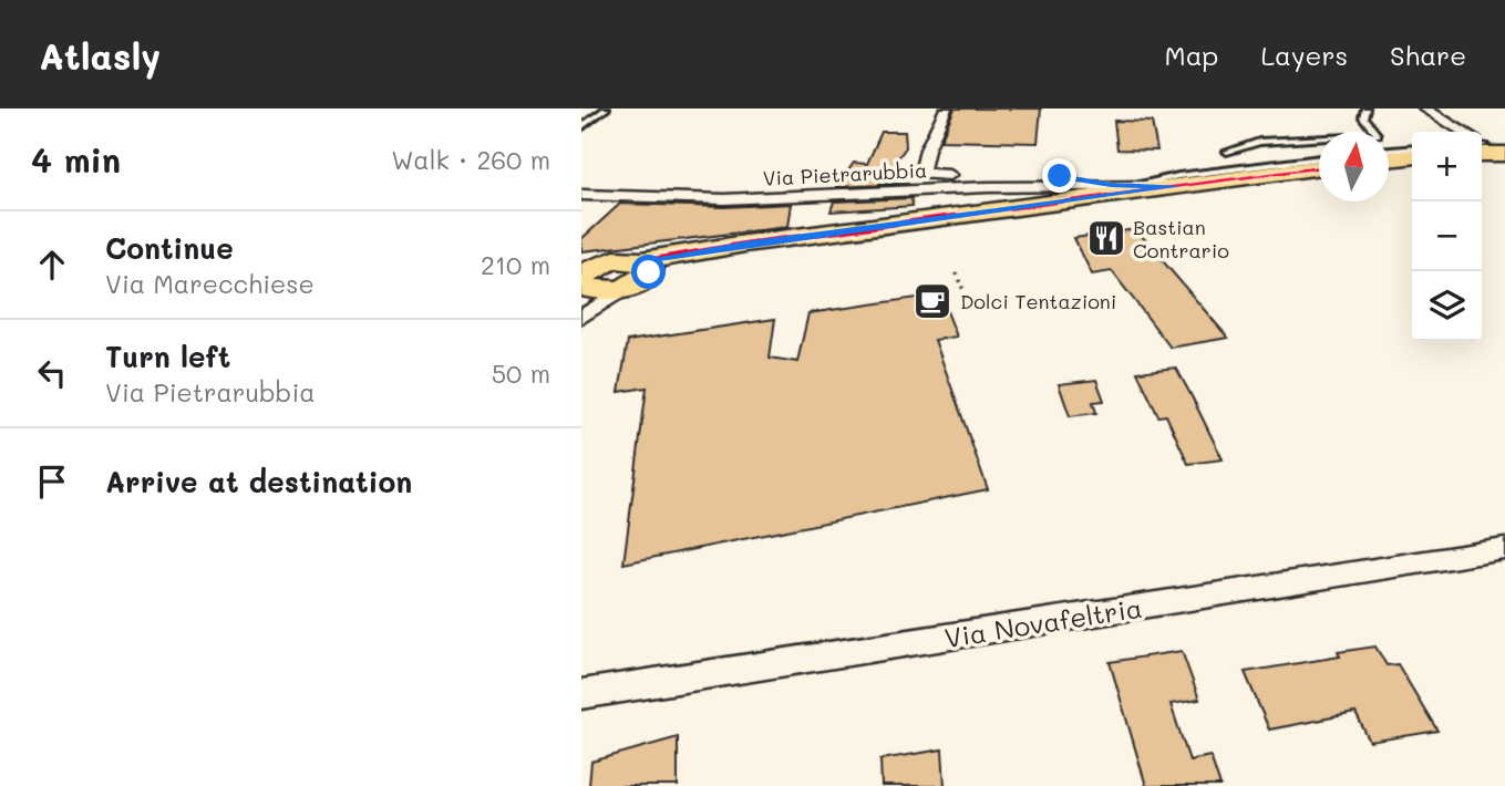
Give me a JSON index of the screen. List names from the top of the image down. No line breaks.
{"streets":{"street":["Via Pietrarubbia","Via Novafeltria"]},"places":{"restaurant":["Bastian Contrario"],"cafe":["Dolci Tentazioni"]},"north":"top","page":{"header":"Atlasly","nav":["Map","Layers","Share"],"heading":["4 min","Walk · 260 m"],"map_buttons":["+","−"],"list":[["Continue","Via Marecchiese","210 m"],["Turn left","Via Pietrarubbia","50 m"],"Arrive at destination"]}}
